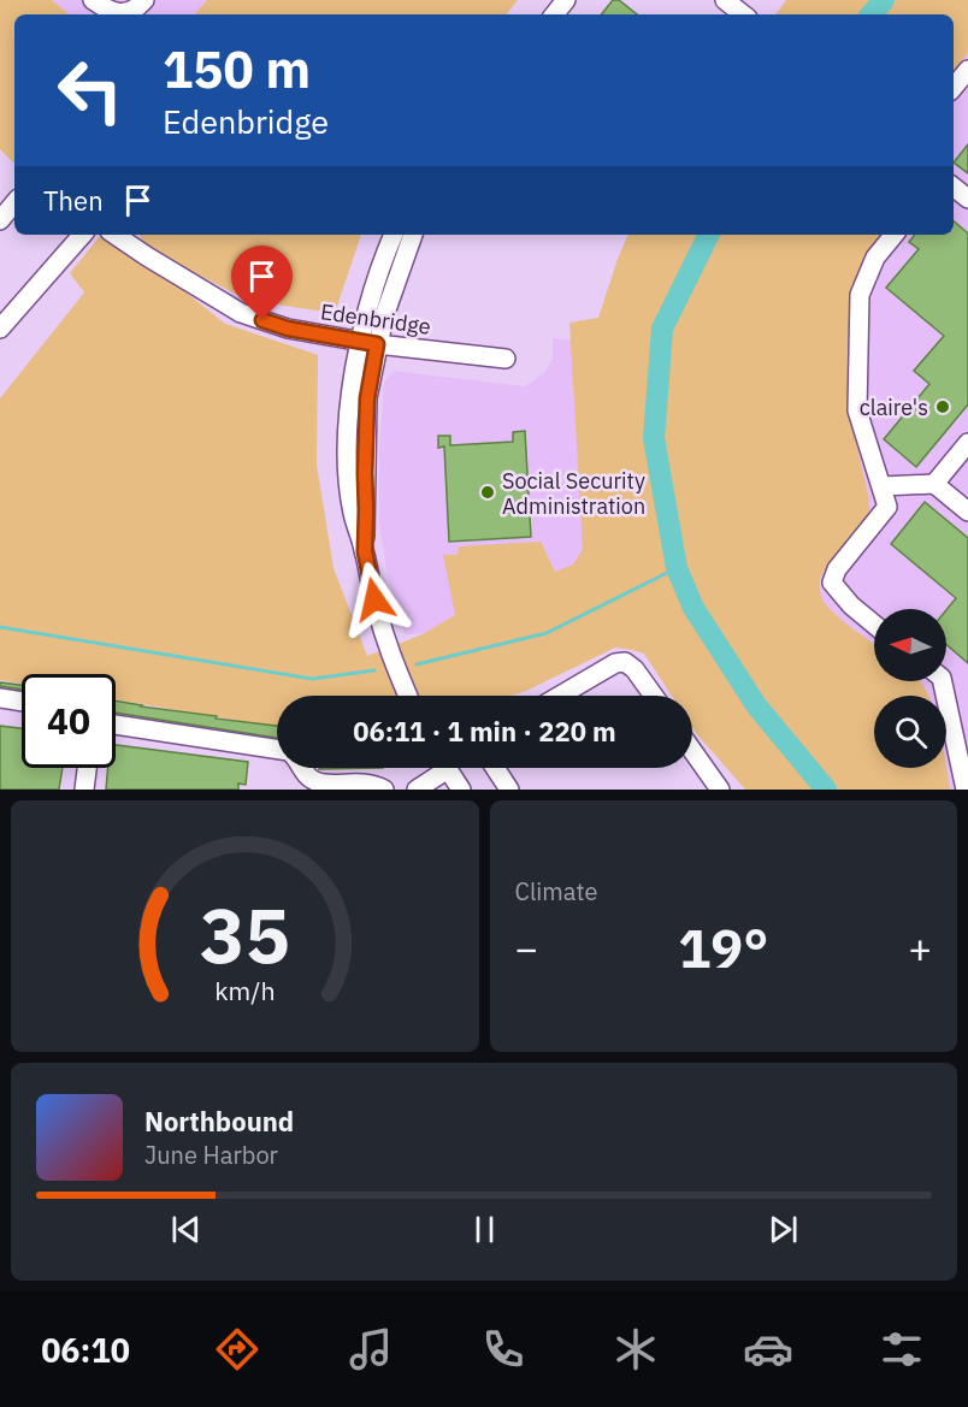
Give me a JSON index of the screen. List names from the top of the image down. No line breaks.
{"streets":{"street":["Edenbridge"]},"places":["claire's","Social Security Administration"],"north":"left","page":{"turn":["150 m","Edenbridge"],"then":"Then","limit":"40","trip":"06:11 · 1 min · 220 m","tile":"Climate","heat":["−","19°","+"],"song":["Northbound","June Harbor"],"tabs":"06:10","gauge":["35","km/h"]}}
